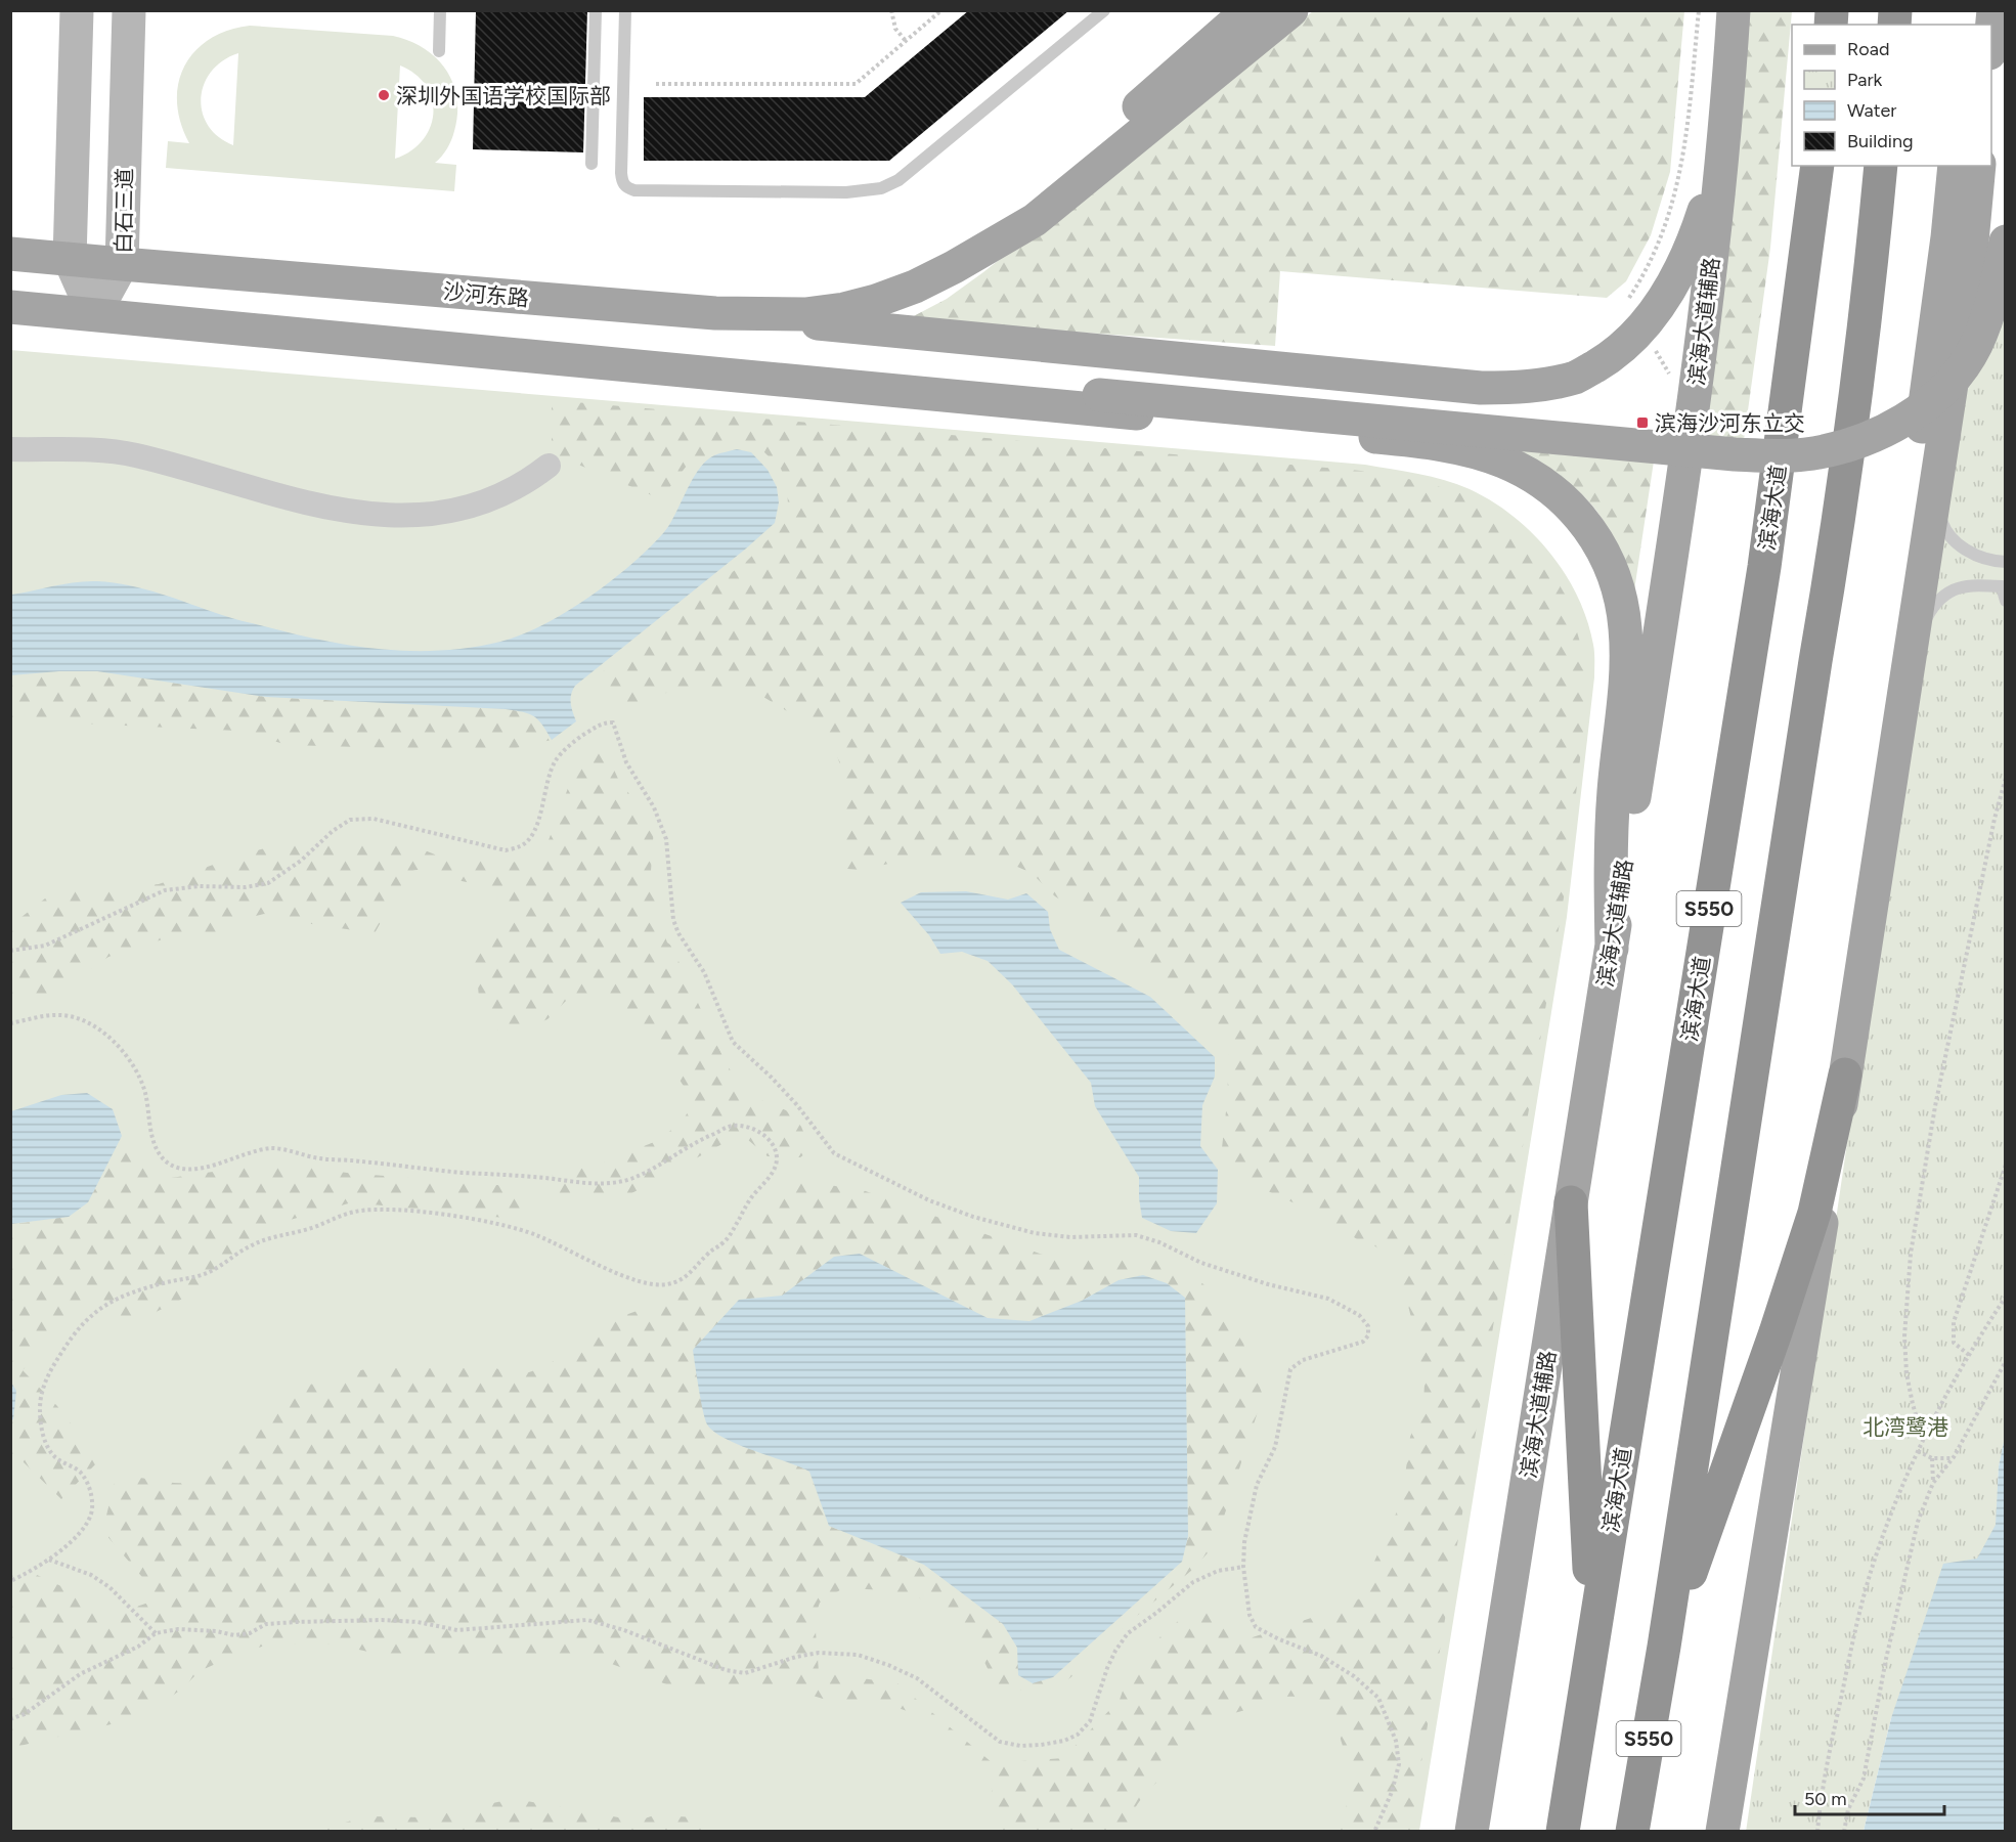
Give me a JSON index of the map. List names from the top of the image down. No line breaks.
{"streets":{"highway":["滨海大道","S550"],"main road":["沙河东路","滨海大道辅路"],"street":["白石三道"]},"crossings":[["白石三道","沙河东路"]],"parks":["北湾鹭港"],"places":{"other":["深圳外国语学校国际部"],"transit":["滨海沙河东立交"]},"legend":["Road","Park","Water","Building"],"scale_bar":"50 m"}
